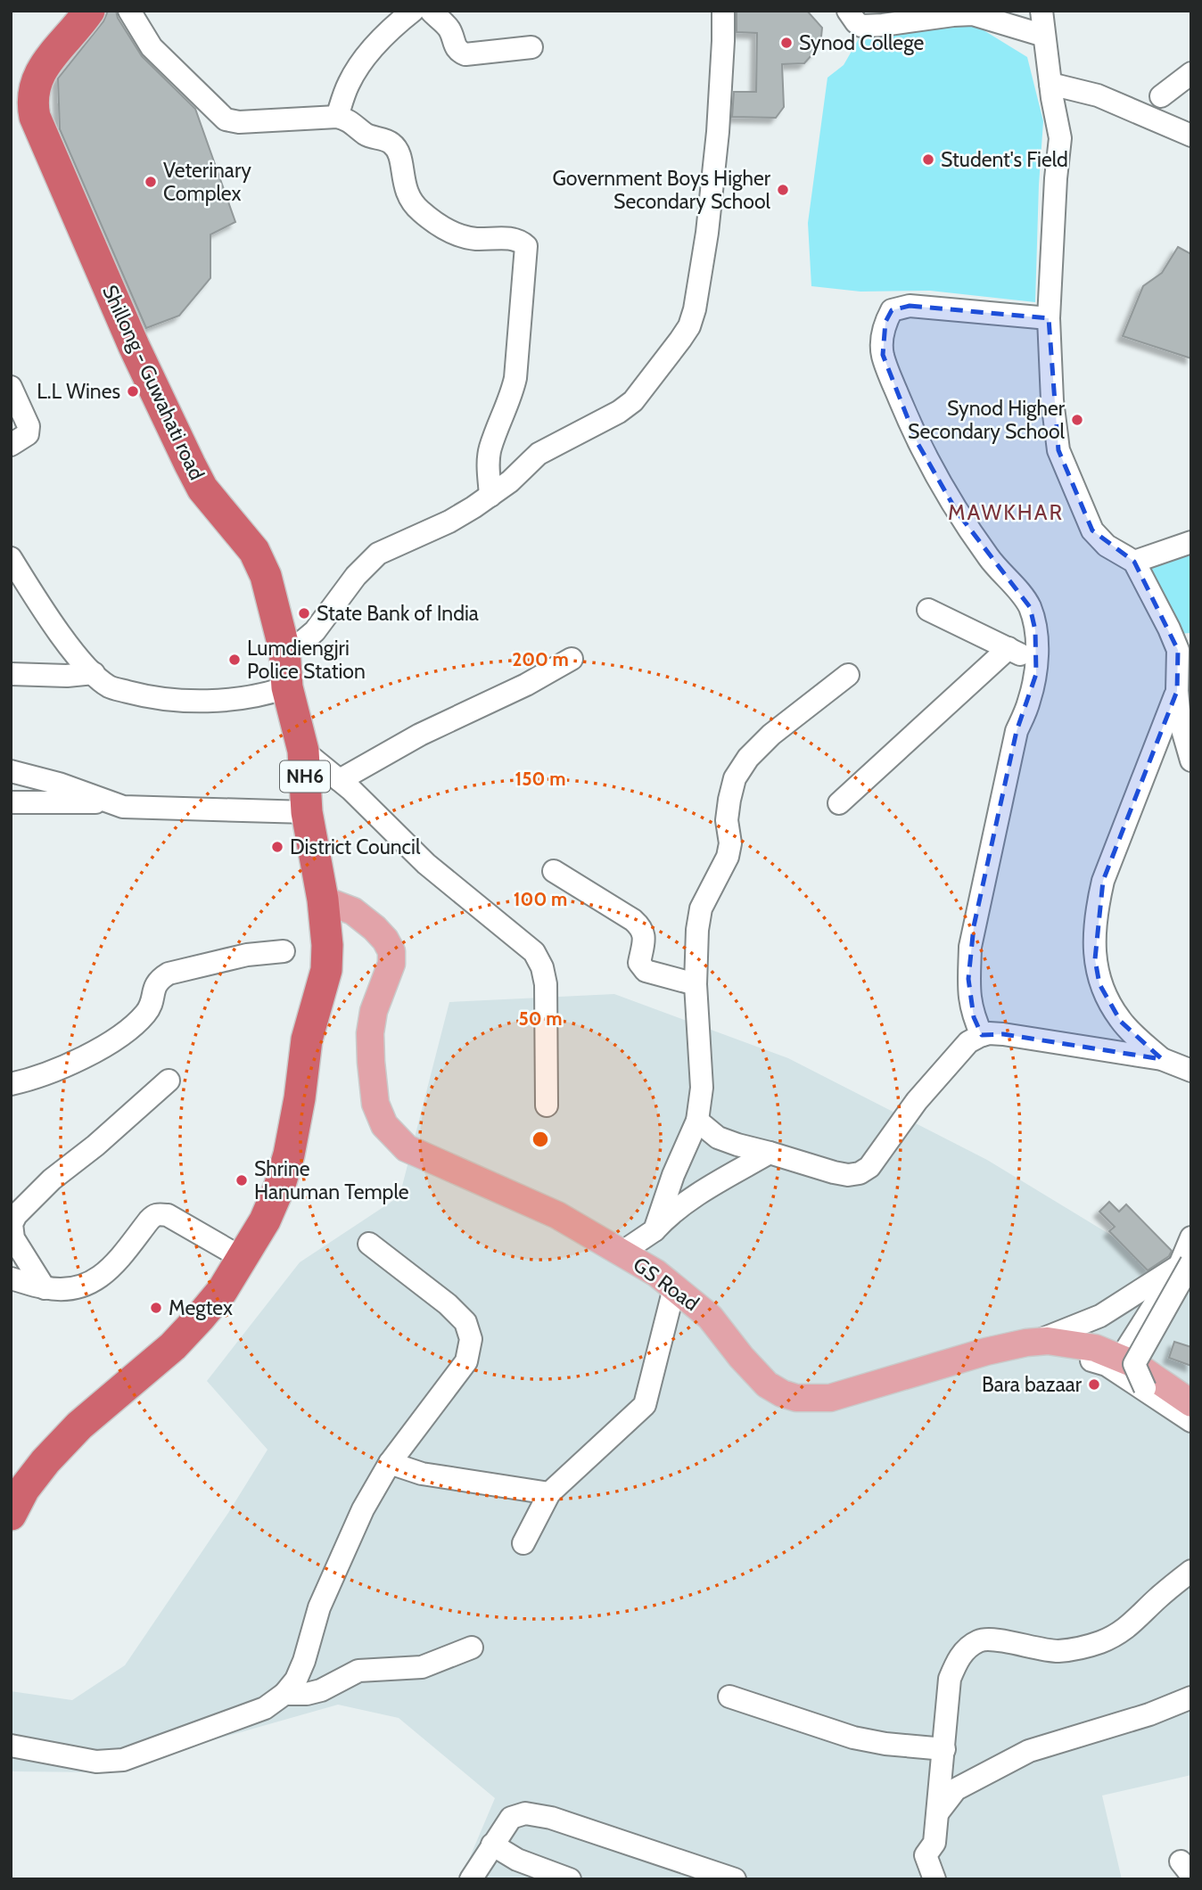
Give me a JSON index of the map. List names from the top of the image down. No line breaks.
{"streets":{"highway":["Shillong - Guwahati road","NH6"],"main road":["GS Road"]},"crossings":[["Shillong - Guwahati road","GS Road"]],"districts":["MAWKHAR"],"places":["Synod College","Student's Field","Veterinary Complex","Government Boys Higher Secondary School","L.L Wines","Synod Higher Secondary School","State Bank of India","Lumdiengjri Police Station","District Council","Shrine Hanuman Temple","Megtex","Bara bazaar"],"rings":["200 m","150 m","100 m","50 m"]}
